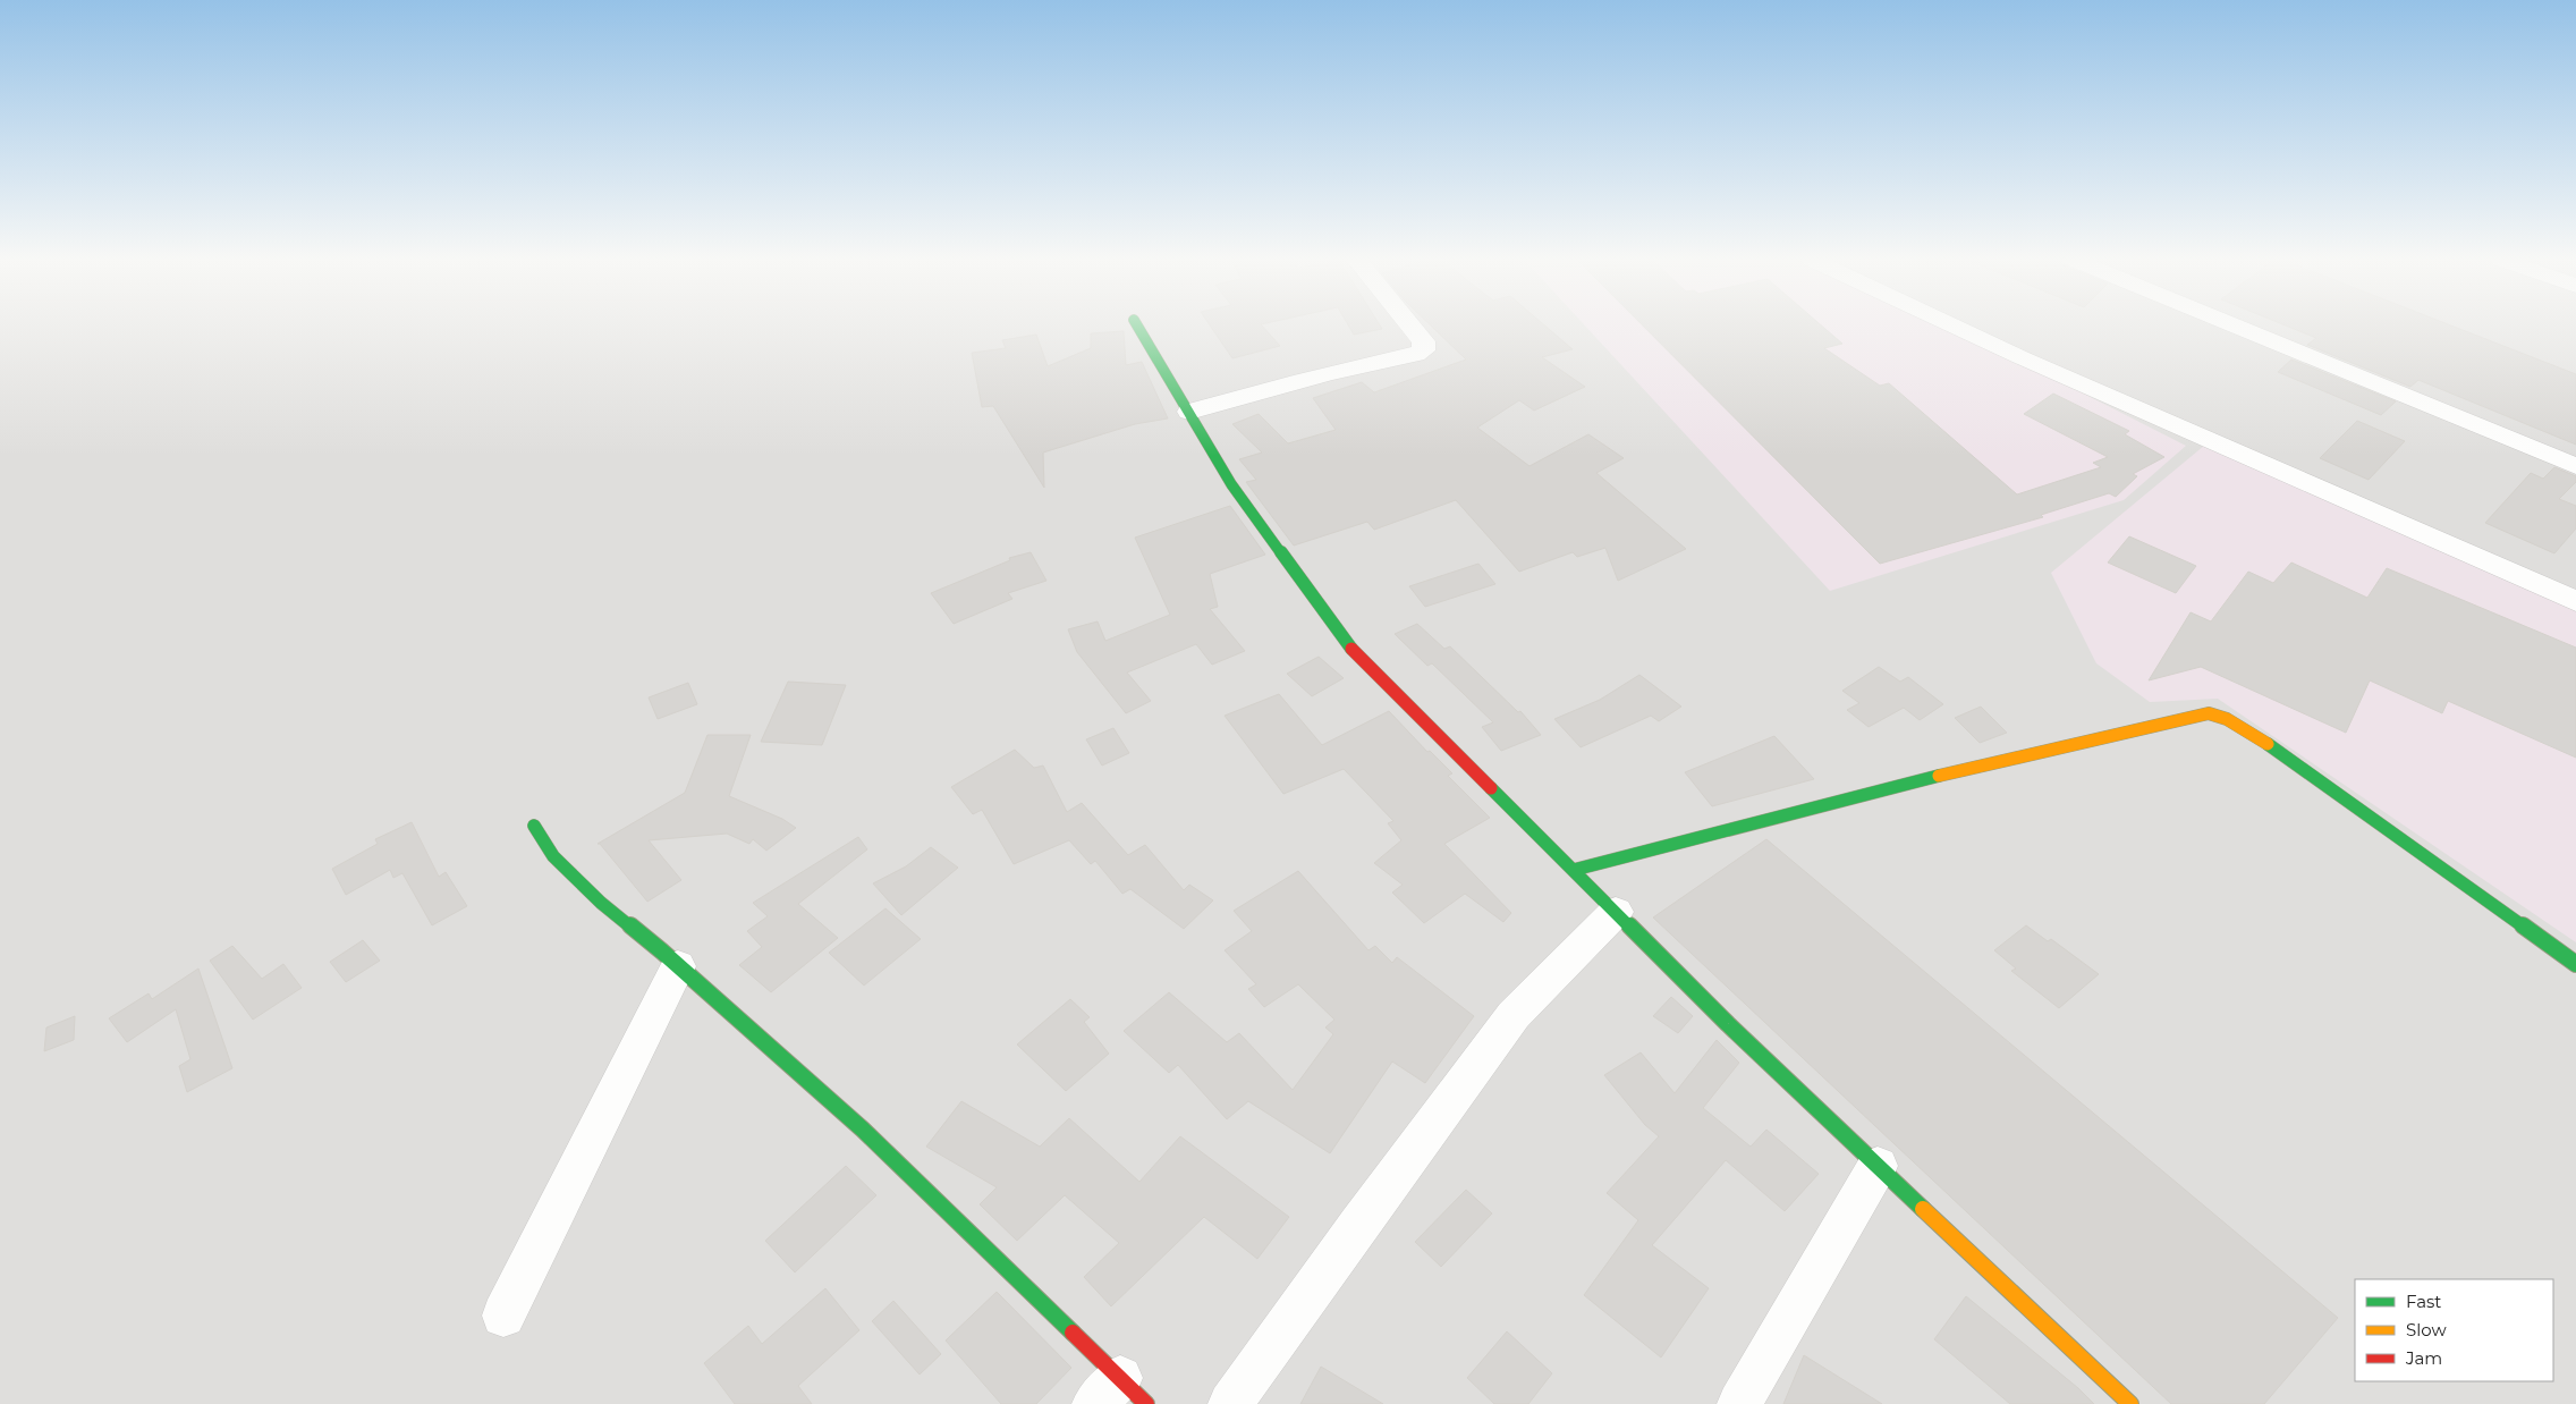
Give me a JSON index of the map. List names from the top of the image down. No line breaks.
{"legend":["Fast","Slow","Jam"]}
